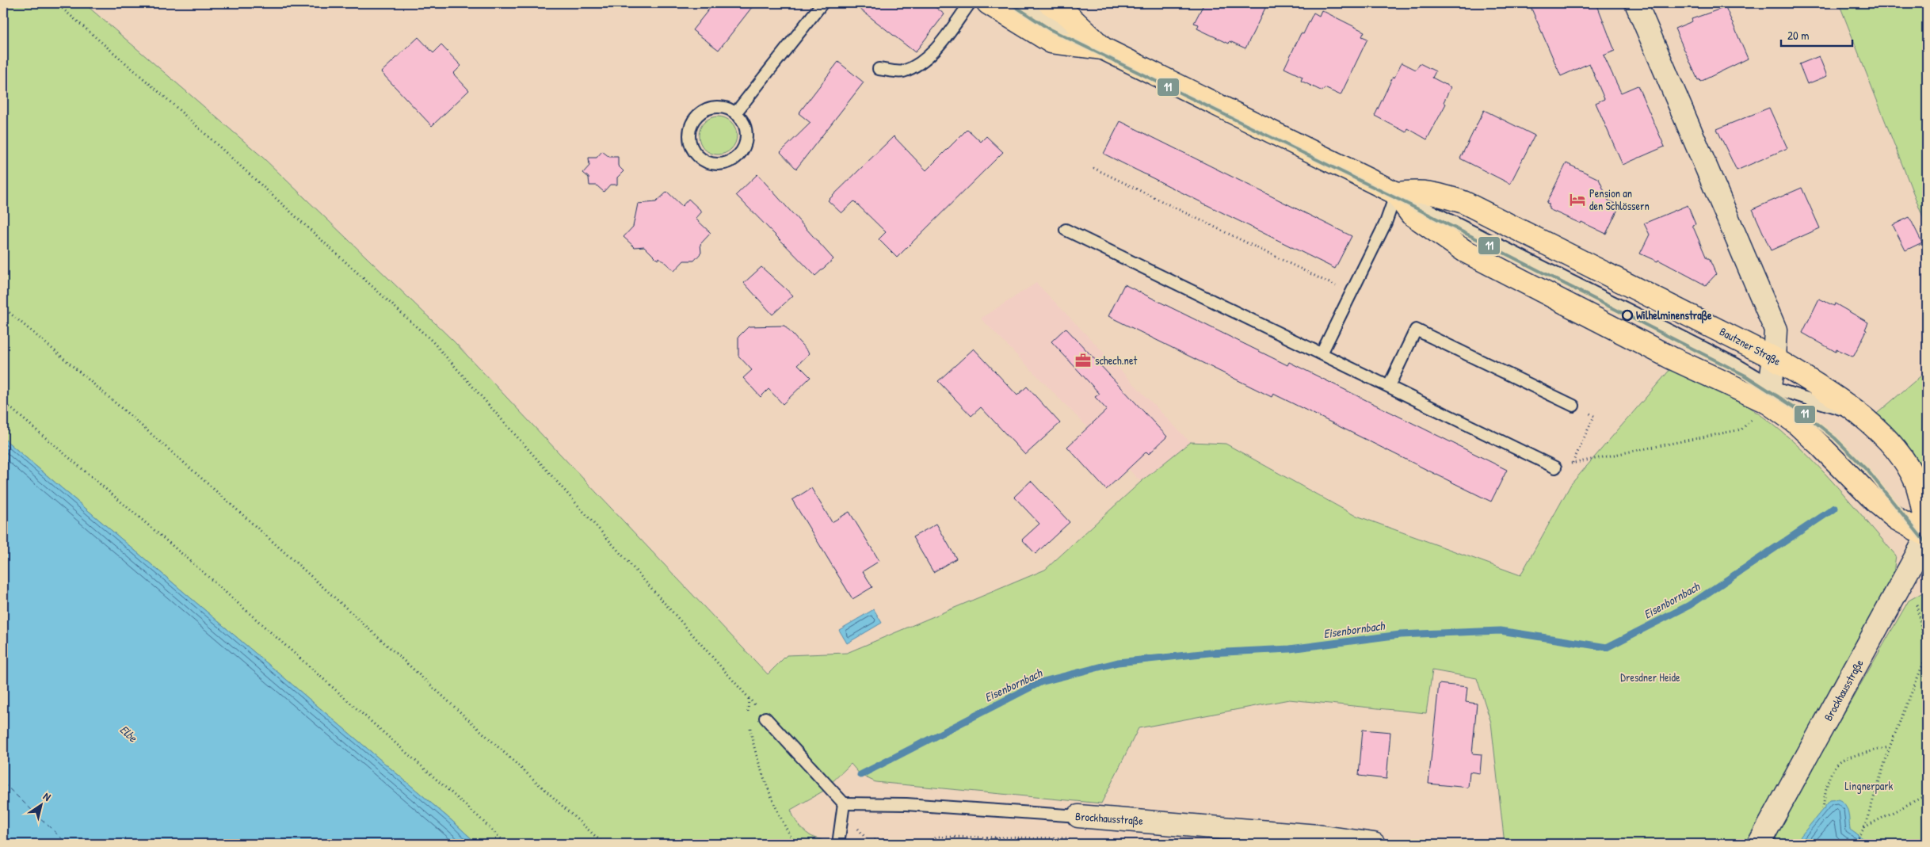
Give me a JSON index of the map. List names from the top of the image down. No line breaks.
{"streets":{"main road":["Bautzner Straße"],"street":["Brockhausstraße"]},"crossings":[["Bautzner Straße","Brockhausstraße"]],"water":["Eisenbornbach","Elbe"],"parks":["Dresdner Heide","Lingnerpark"],"places":{"hotel":["Pension an den Schlössern"],"other":["Wilhelminenstraße"],"office":["schech.net"]},"lines":["transit line 11"],"scale_bar":"20 m","north":"top right"}
